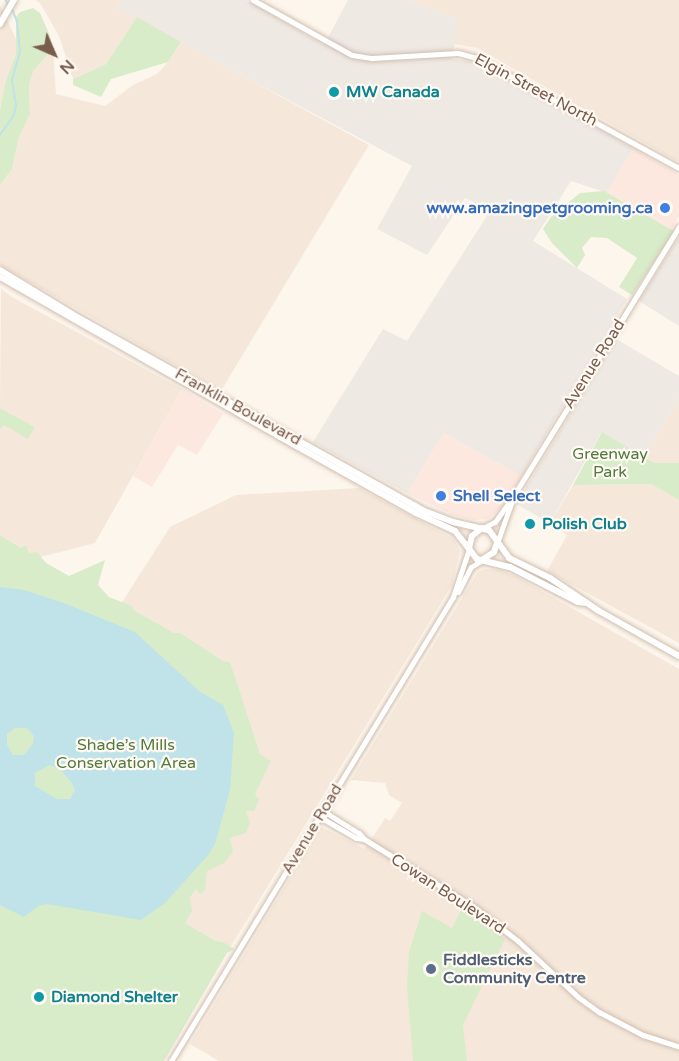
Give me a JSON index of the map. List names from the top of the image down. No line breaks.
{"streets":{"main road":["Franklin Boulevard"],"street":["Elgin Street North","Avenue Road","Cowan Boulevard"]},"crossings":[["Avenue Road","Franklin Boulevard"],["Avenue Road","Cowan Boulevard"]],"parks":["Greenway Park","Shade’s Mills Conservation Area"],"places":["MW Canada","www.amazingpetgrooming.ca","Shell Select","Polish Club","Fiddlesticks Community Centre","Diamond Shelter"],"north":"bottom right"}
